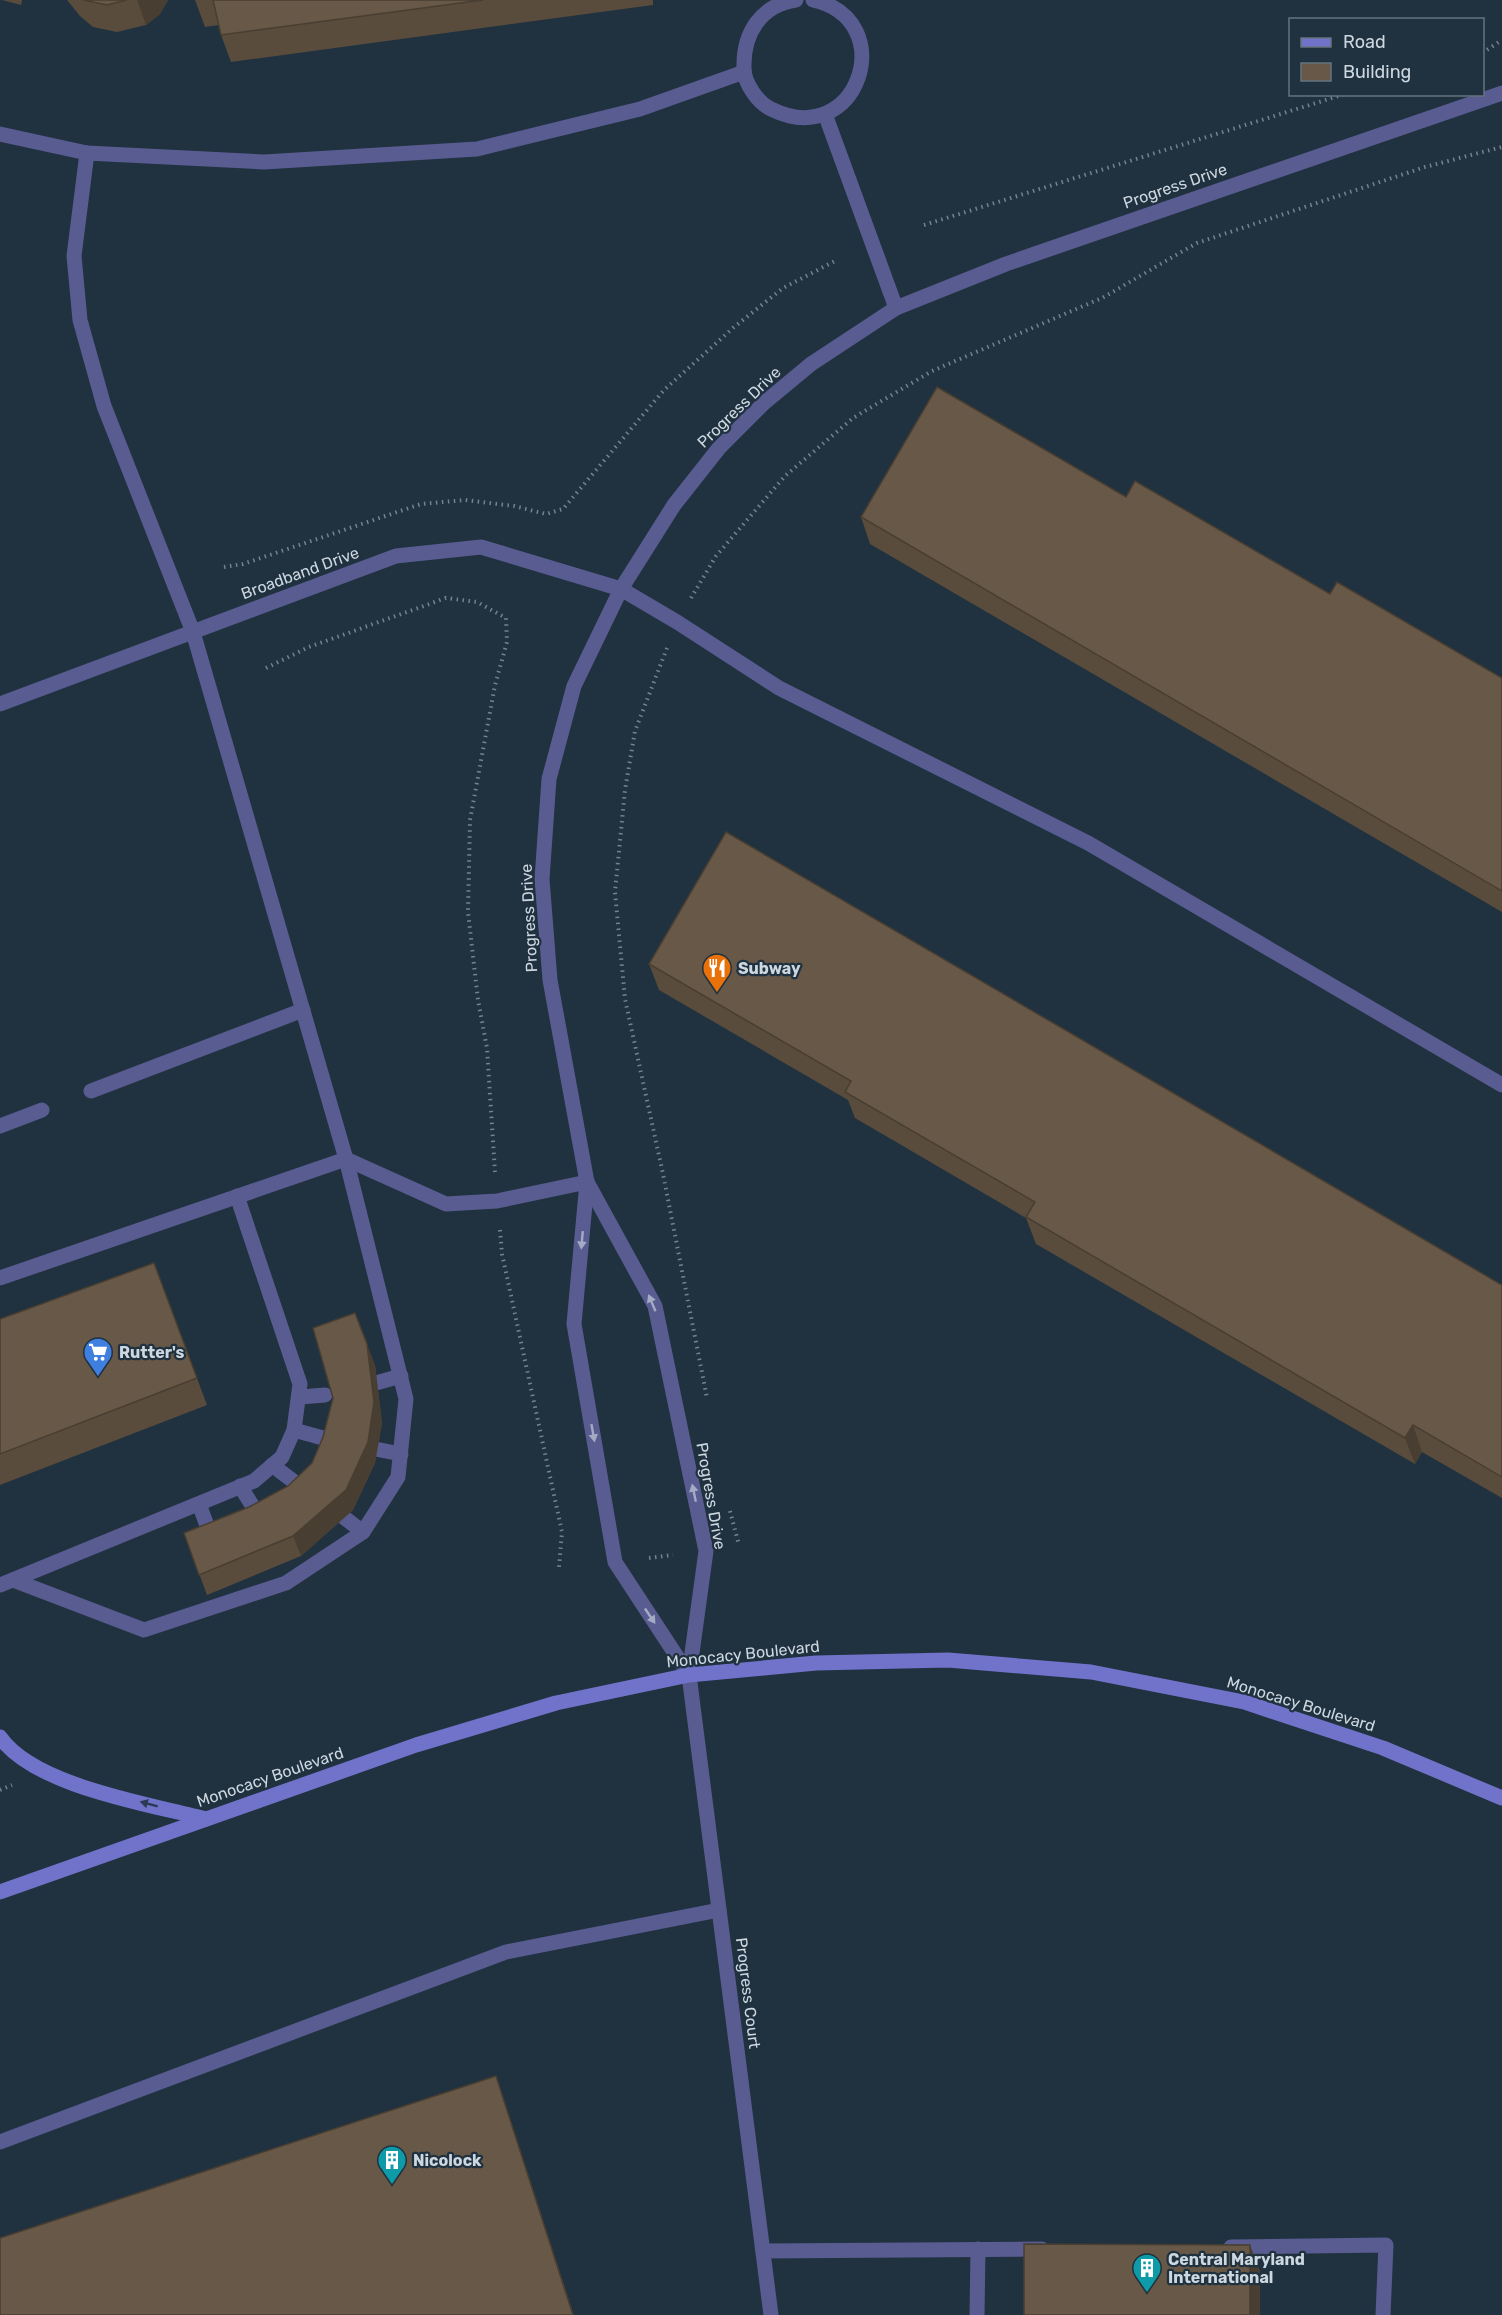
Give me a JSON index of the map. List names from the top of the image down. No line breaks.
{"streets":{"main road":["Monocacy Boulevard"],"street":["Progress Drive","Broadband Drive","Progress Court"]},"crossings":[["Progress Drive","Broadband Drive"],["Progress Drive","Monocacy Boulevard"],["Progress Drive","Progress Court"],["Monocacy Boulevard","Progress Court"]],"places":{"restaurant":["Subway"],"supermarket":["Rutter's"],"building":["Nicolock","Central Maryland International"]},"legend":["Road","Building"]}
